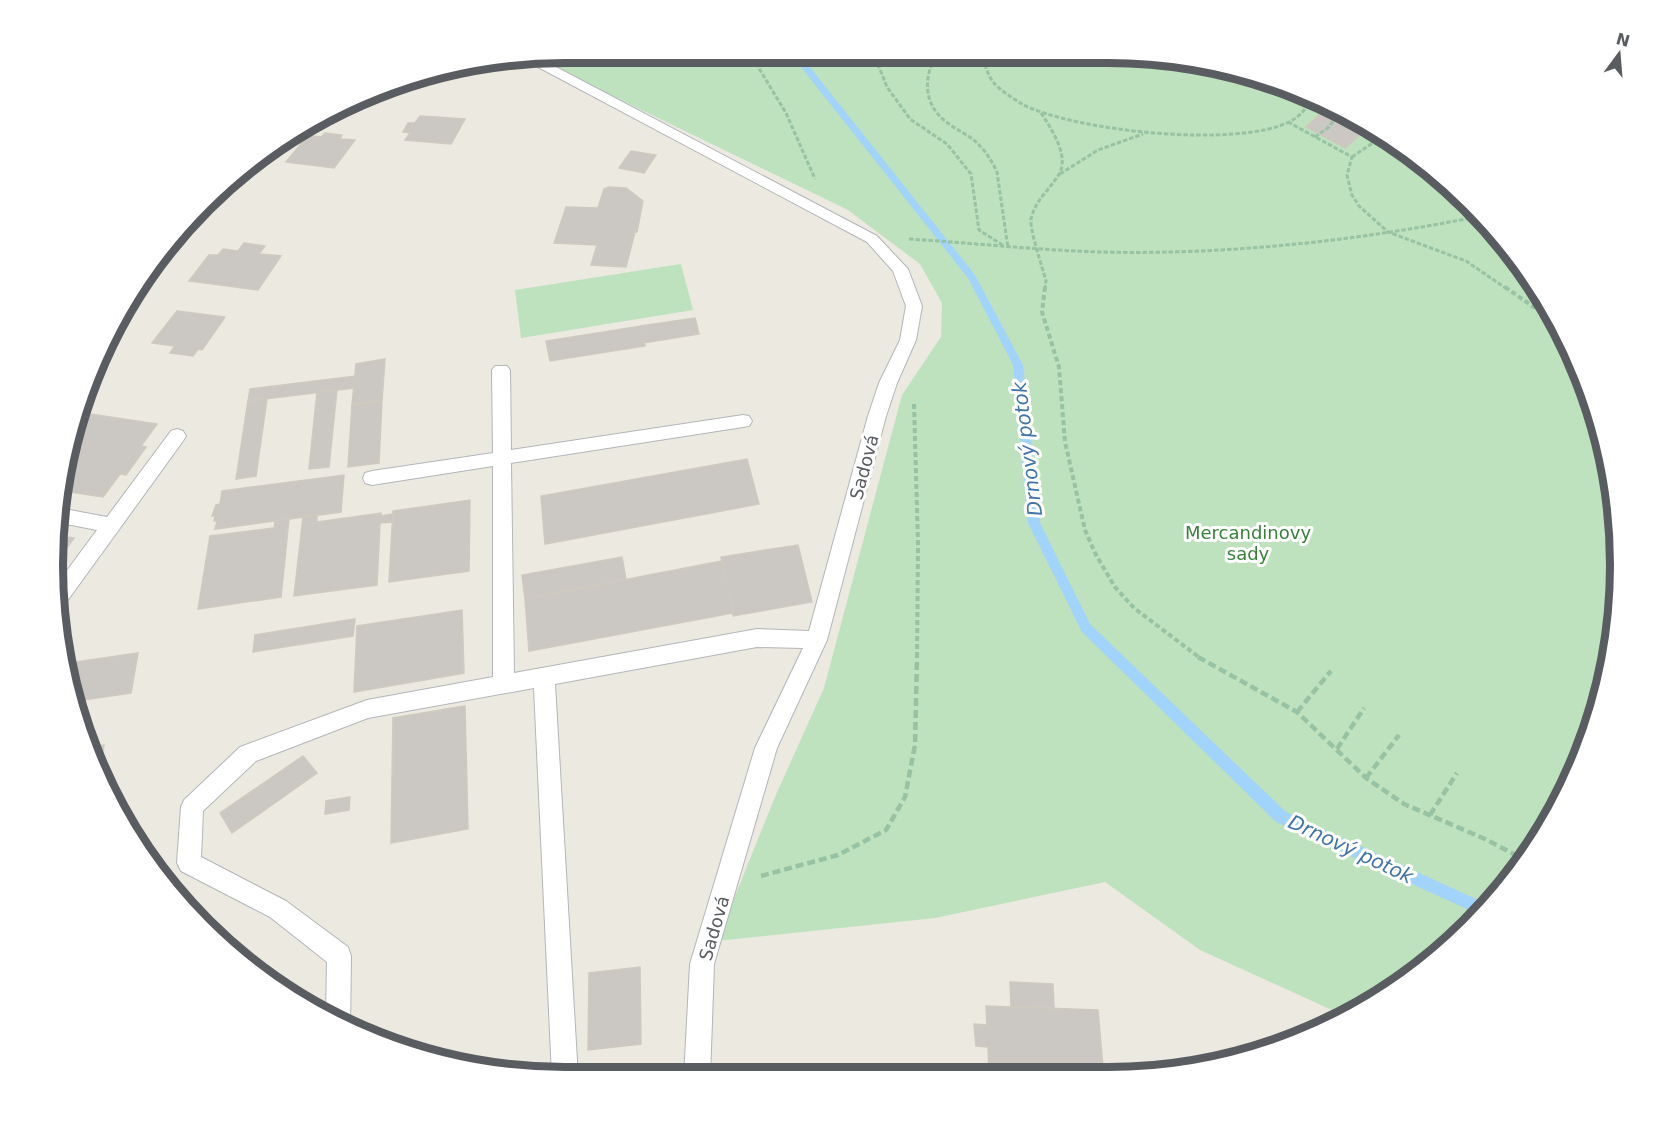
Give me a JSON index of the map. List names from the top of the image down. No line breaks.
{"streets":{"lane":["Sadová"]},"water":["Drnový potok"],"parks":["Mercandinovy sady"],"north":"top"}
